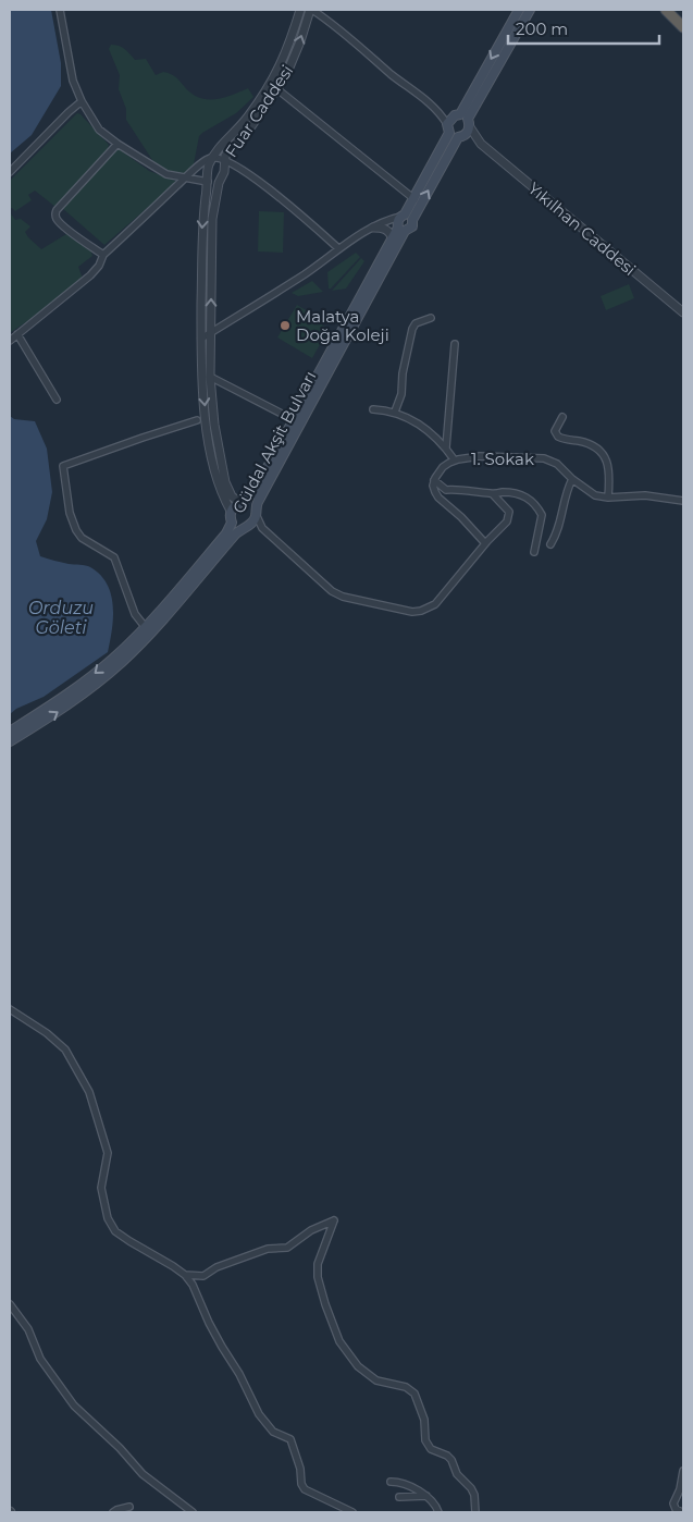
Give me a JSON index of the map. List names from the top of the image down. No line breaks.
{"streets":{"main road":["Güldal Akşit Bulvarı"],"street":["Fuar Caddesi","Yıkılhan Caddesi","1. Sokak"]},"crossings":[["Fuar Caddesi","Güldal Akşit Bulvarı"],["Yıkılhan Caddesi","Güldal Akşit Bulvarı"]],"water":["Orduzu Göleti"],"places":["Malatya Doğa Koleji"],"scale_bar":"200 m"}
